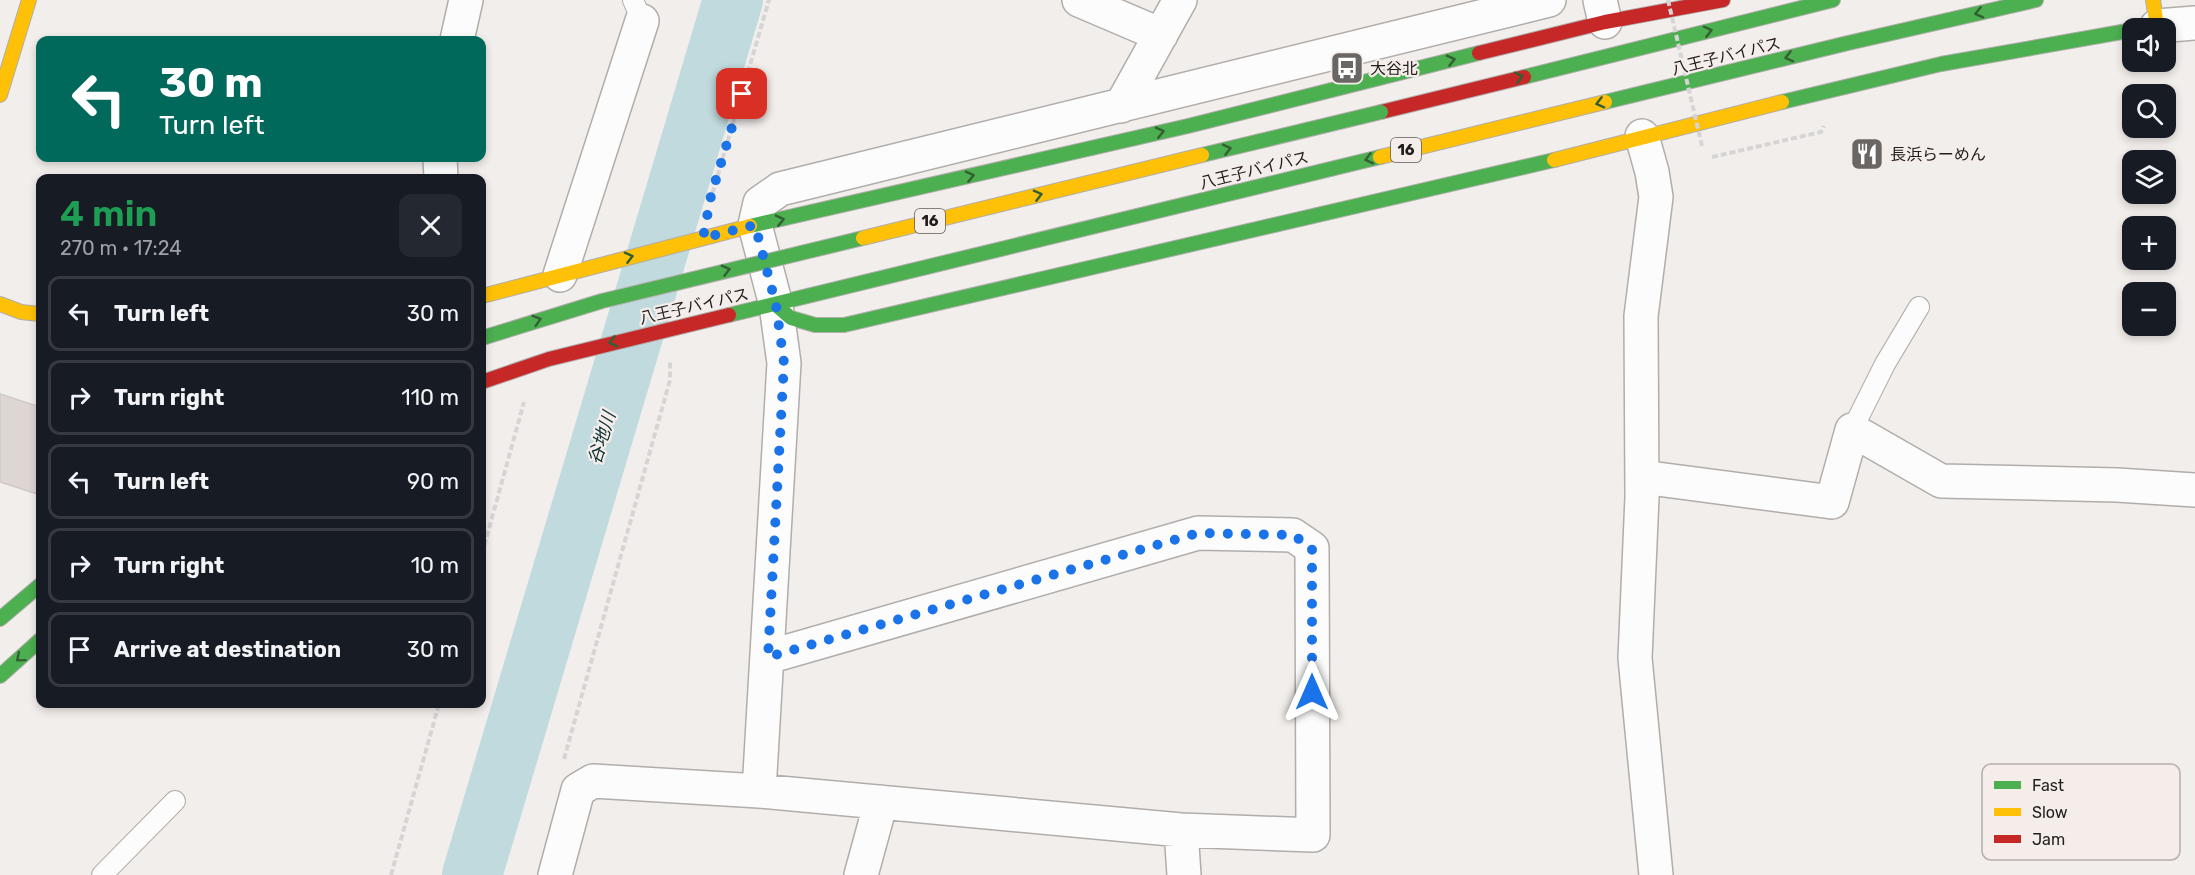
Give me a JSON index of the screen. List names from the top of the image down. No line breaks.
{"streets":{"main road":["八王子バイパス","16"]},"water":["谷地川"],"places":{"bus stop":["大谷北"],"restaurant":["長浜らーめん"]},"legend":["Fast","Slow","Jam"],"page":{"map_buttons":["+","−"],"turn":["30 m","Turn left"],"heading":["4 min","270 m · 17:24"],"list":[{"name":"Turn left","value":"30 m"},{"name":"Turn right","value":"110 m"},{"name":"Turn left","value":"90 m"},{"name":"Turn right","value":"10 m"},{"name":"Arrive at destination","value":"30 m"}]}}
